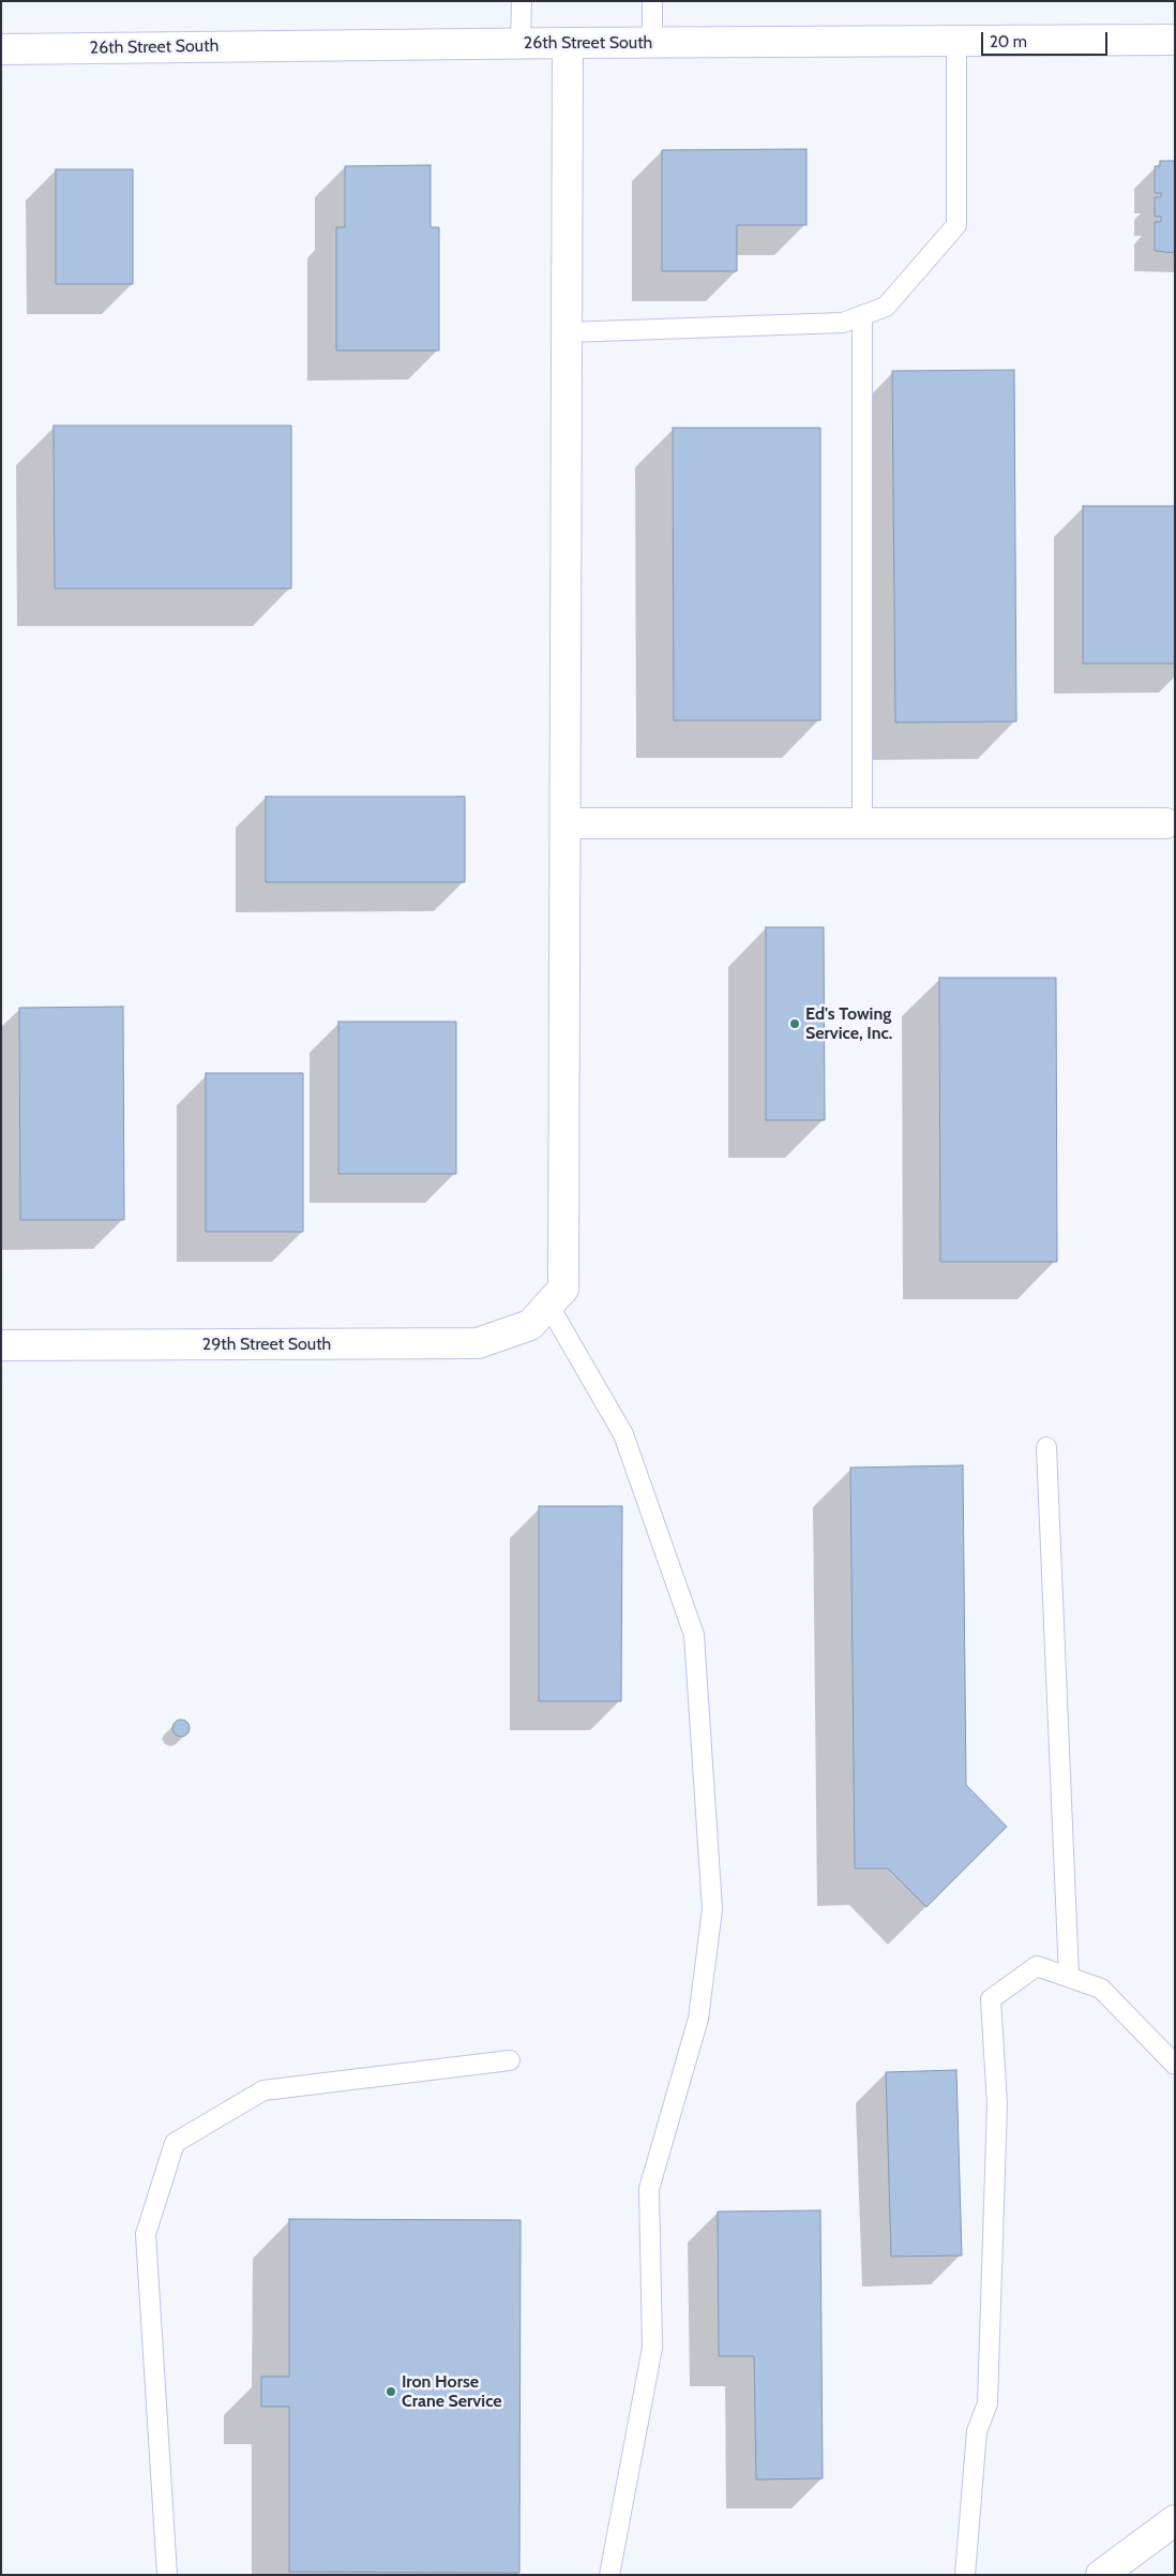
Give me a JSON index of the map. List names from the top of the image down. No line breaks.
{"streets":{"street":["26th Street South","29th Street South"]},"places":["Ed's Towing Service, Inc.","Iron Horse Crane Service"],"scale_bar":"20 m"}
